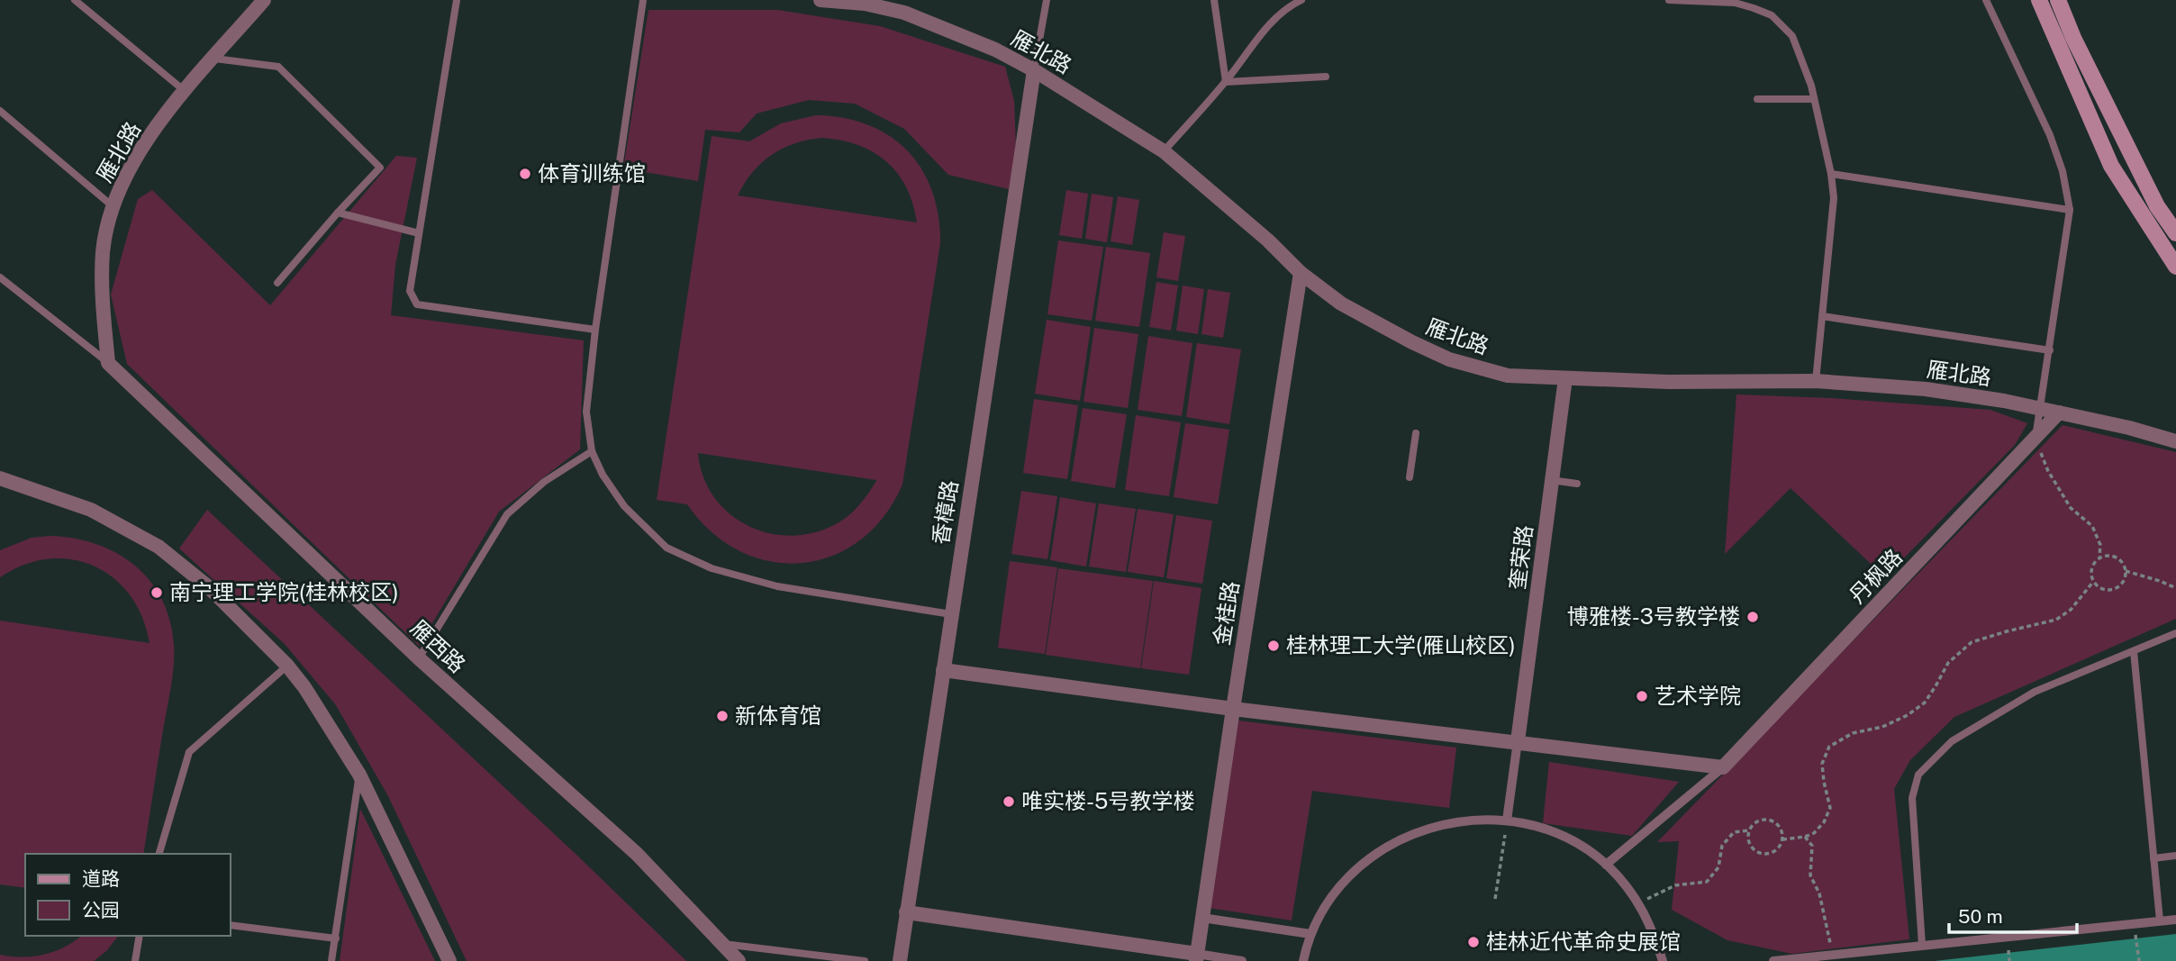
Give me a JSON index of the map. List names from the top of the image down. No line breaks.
{"streets":{"street":["雁北路","香樟路","奎荣路","丹枫路","金桂路","雁西路"]},"crossings":[["雁北路","香樟路"],["雁北路","奎荣路"],["雁北路","丹枫路"],["雁北路","金桂路"],["雁北路","雁西路"]],"places":["体育训练馆","南宁理工学院(桂林校区)","博雅楼-3号教学楼","桂林理工大学(雁山校区)","艺术学院","新体育馆","唯实楼-5号教学楼","桂林近代革命史展馆"],"legend":["道路","公园"],"scale_bar":"50 m"}
